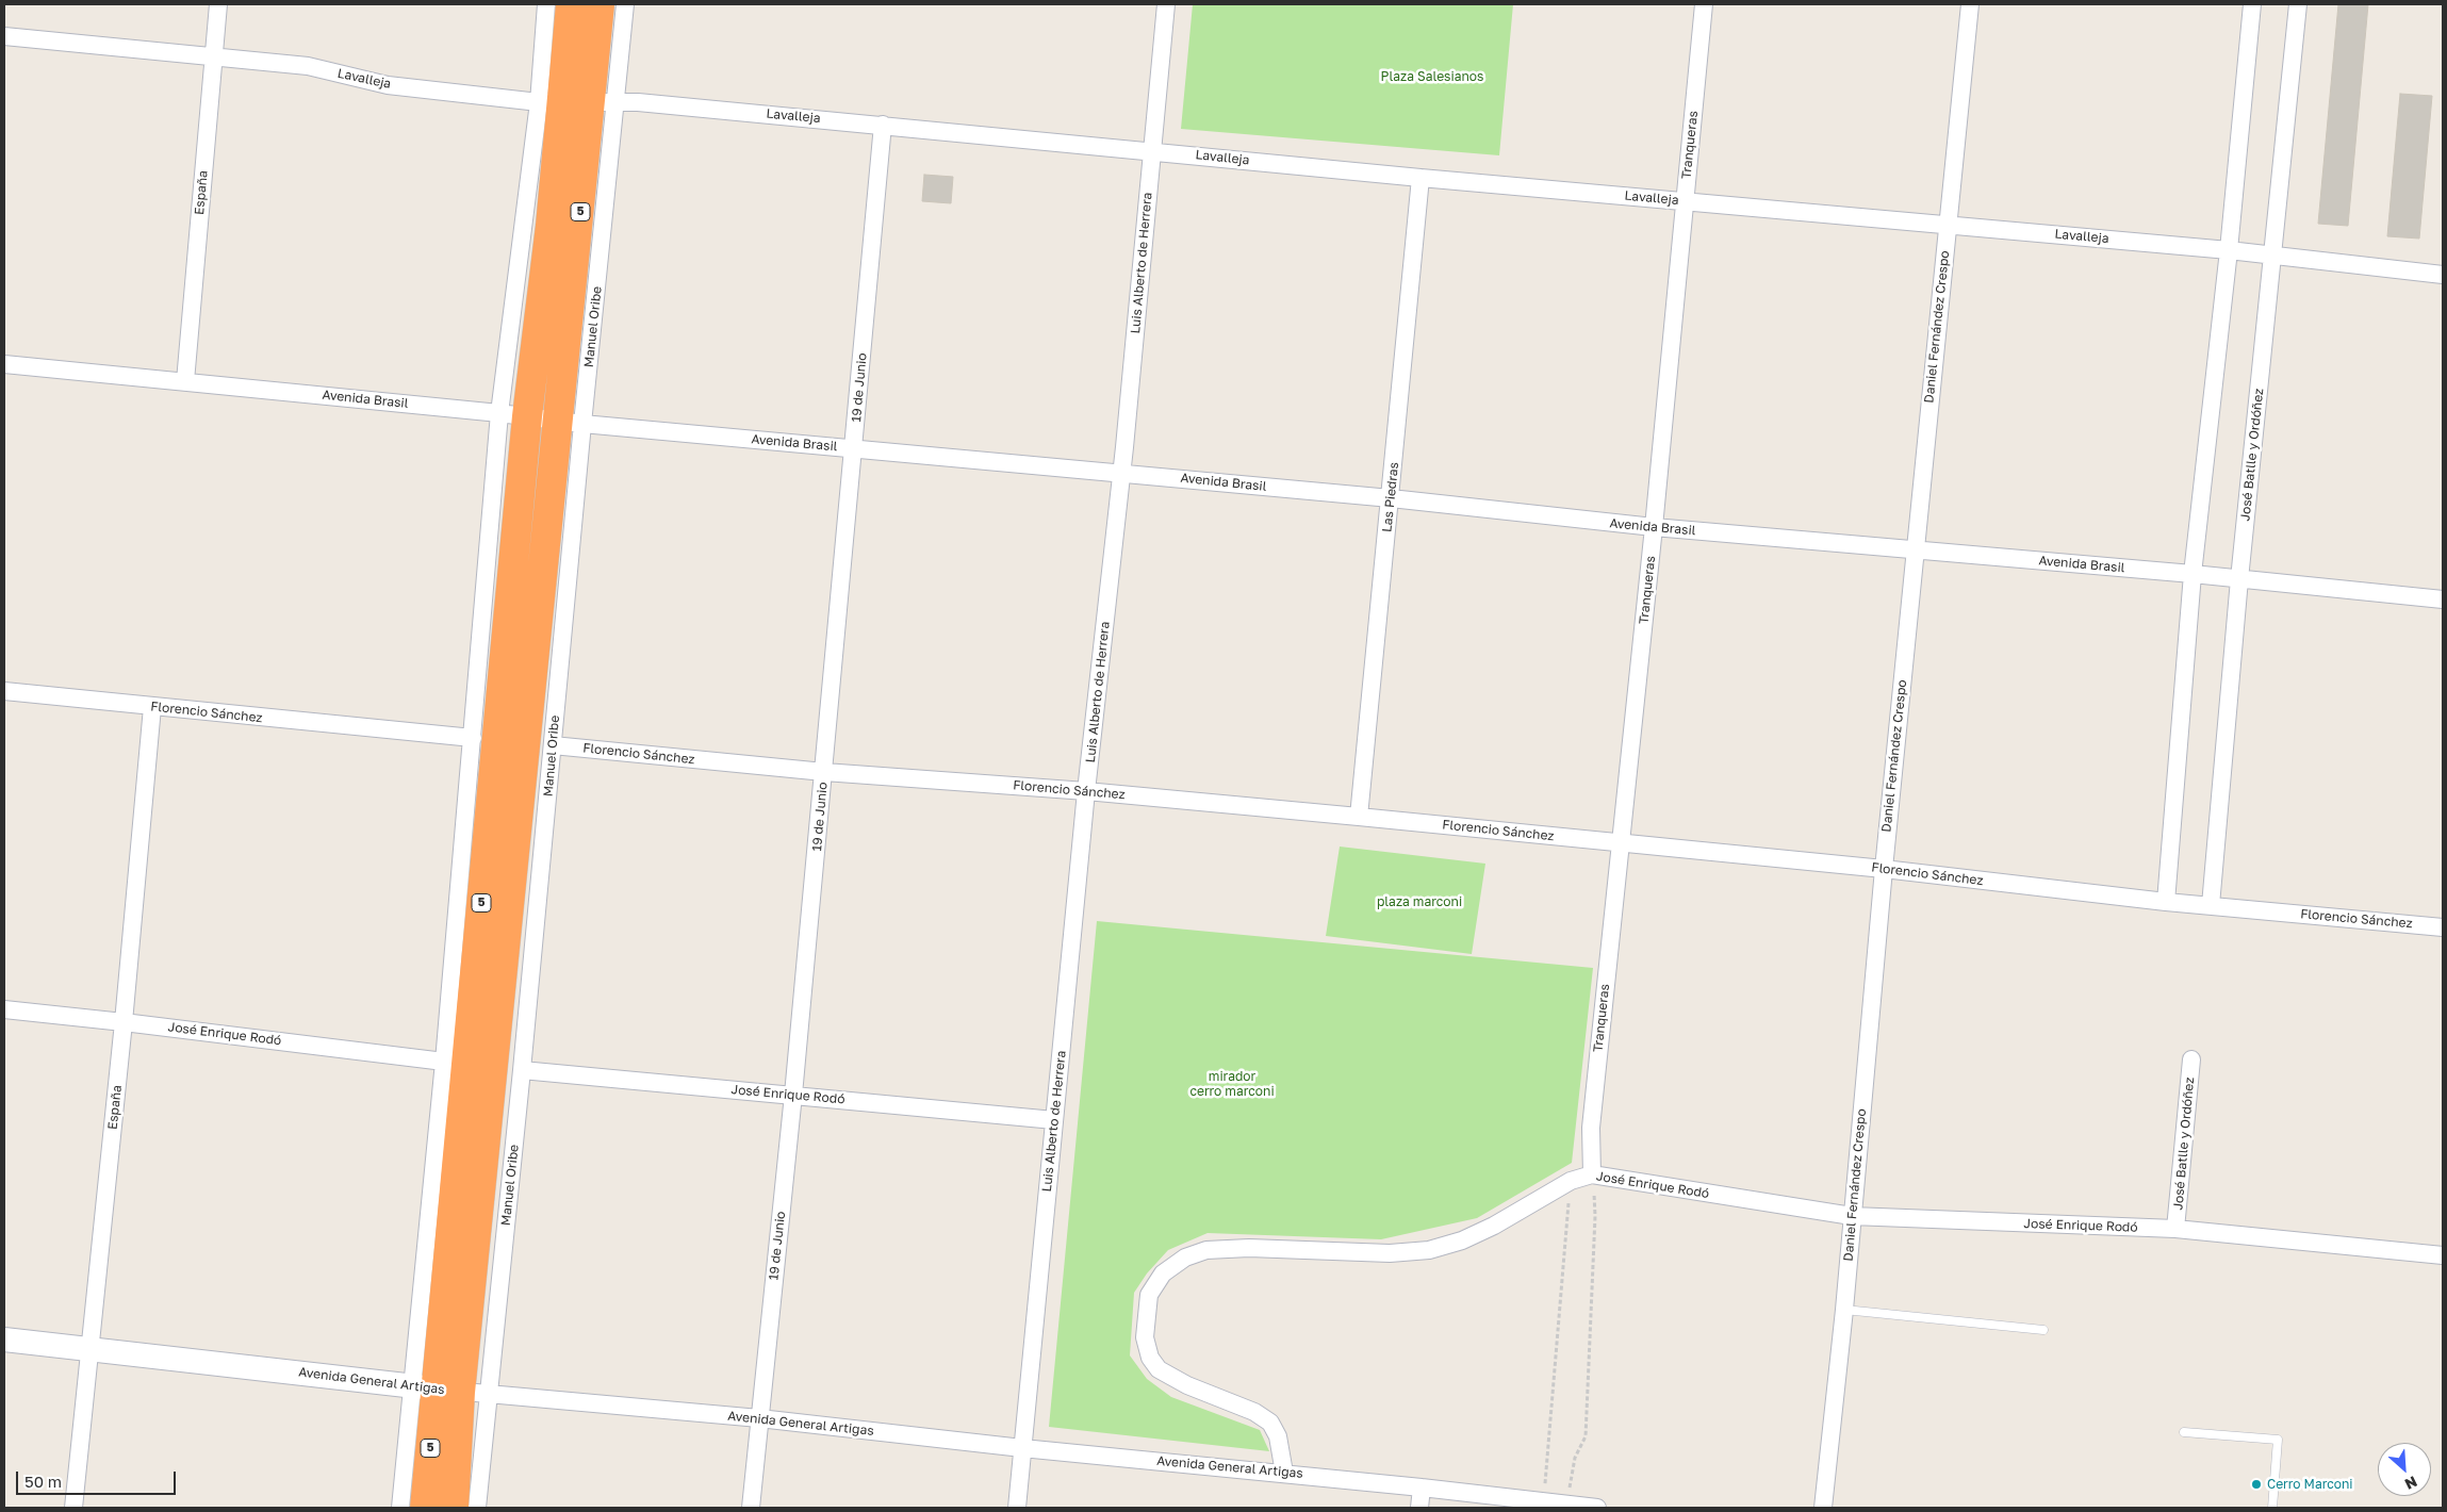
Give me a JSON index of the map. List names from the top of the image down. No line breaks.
{"streets":{"highway":["5","Manuel Oribe"],"main road":["Avenida General Artigas"],"street":["Lavalleja","Tranqueras","España","Luis Alberto de Herrera","Daniel Fernández Crespo","19 de Junio","Avenida Brasil","José Batlle y Ordóñez","Las Piedras","Florencio Sánchez","José Enrique Rodó"]},"crossings":[["Lavalleja","Tranqueras"],["Lavalleja","España"],["Lavalleja","Luis Alberto de Herrera"],["Lavalleja","Manuel Oribe"],["Lavalleja","Daniel Fernández Crespo"],["Lavalleja","19 de Junio"],["Lavalleja","José Batlle y Ordóñez"],["Lavalleja","Las Piedras"],["Tranqueras","Avenida Brasil"],["Tranqueras","Florencio Sánchez"],["Tranqueras","José Enrique Rodó"],["España","Avenida Brasil"],["España","Florencio Sánchez"],["España","José Enrique Rodó"],["España","Avenida General Artigas"],["Luis Alberto de Herrera","Avenida Brasil"],["Luis Alberto de Herrera","Florencio Sánchez"],["Luis Alberto de Herrera","José Enrique Rodó"],["Luis Alberto de Herrera","Avenida General Artigas"],["Manuel Oribe","Avenida Brasil"],["Manuel Oribe","Florencio Sánchez"],["Manuel Oribe","José Enrique Rodó"],["Manuel Oribe","Avenida General Artigas"],["Daniel Fernández Crespo","Avenida Brasil"],["Daniel Fernández Crespo","Florencio Sánchez"],["Daniel Fernández Crespo","José Enrique Rodó"],["19 de Junio","Avenida Brasil"],["19 de Junio","Florencio Sánchez"],["19 de Junio","José Enrique Rodó"],["19 de Junio","Avenida General Artigas"],["Avenida Brasil","José Batlle y Ordóñez"],["Avenida Brasil","Las Piedras"],["José Batlle y Ordóñez","Florencio Sánchez"],["José Batlle y Ordóñez","José Enrique Rodó"],["Las Piedras","Florencio Sánchez"],["José Enrique Rodó","Avenida General Artigas"]],"parks":["Plaza Salesianos","plaza marconi","mirador cerro marconi"],"places":["Cerro Marconi"],"scale_bar":"50 m","north":"bottom right"}
